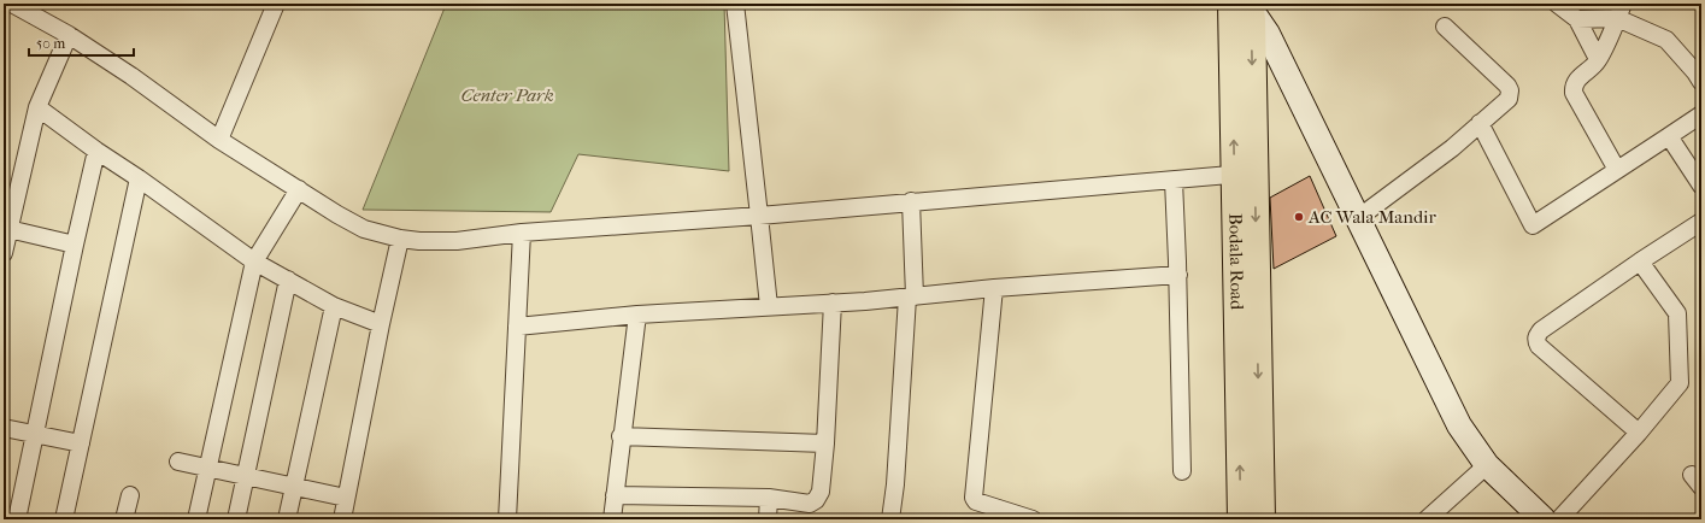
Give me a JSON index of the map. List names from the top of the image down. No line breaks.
{"streets":{"main road":["Bodala Road"]},"parks":["Center Park"],"places":["AC Wala Mandir"],"scale_bar":"50 m"}
